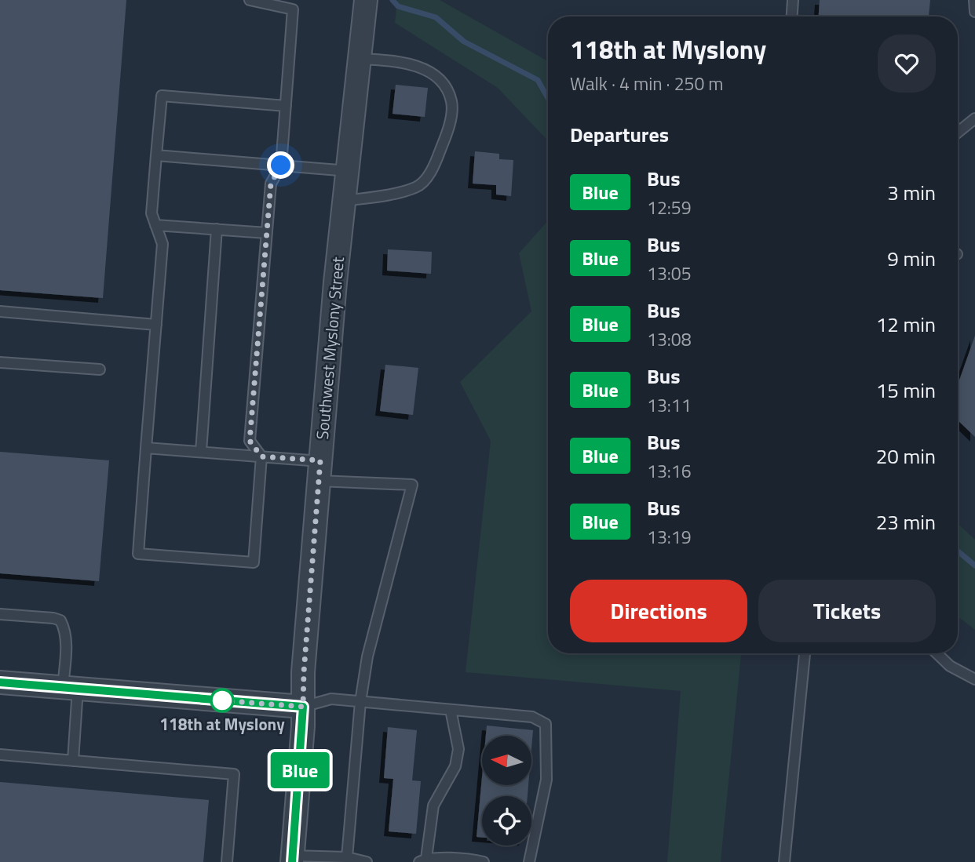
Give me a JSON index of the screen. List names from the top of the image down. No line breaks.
{"streets":{"street":["Southwest Myslony Street"]},"places":["118th at Myslony"],"lines":["bus line Blue"],"north":"left","page":{"on_map":"Blue","heading":[["118th at Myslony","Walk · 4 min · 250 m"],"Departures"],"list":[{"mark":"Blue","name":"Bus","note":"12:59","value":"3 min"},{"mark":"Blue","name":"Bus","note":"13:05","value":"9 min"},{"mark":"Blue","name":"Bus","note":"13:08","value":"12 min"},{"mark":"Blue","name":"Bus","note":"13:11","value":"15 min"},{"mark":"Blue","name":"Bus","note":"13:16","value":"20 min"},{"mark":"Blue","name":"Bus","note":"13:19","value":"23 min"}],"buttons":["Directions","Tickets"]}}
